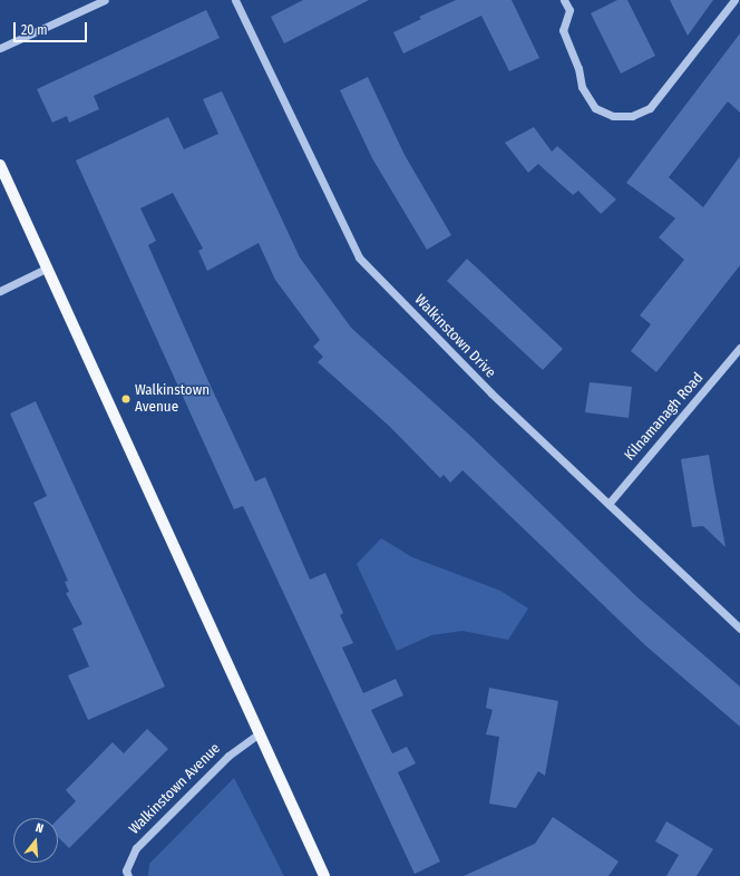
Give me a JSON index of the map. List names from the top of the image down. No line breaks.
{"streets":{"street":["Walkinstown Drive","Kilnamanagh Road","Walkinstown Avenue"]},"crossings":[["Walkinstown Drive","Kilnamanagh Road"]],"places":["Walkinstown Avenue"],"scale_bar":"20 m","north":"top"}
